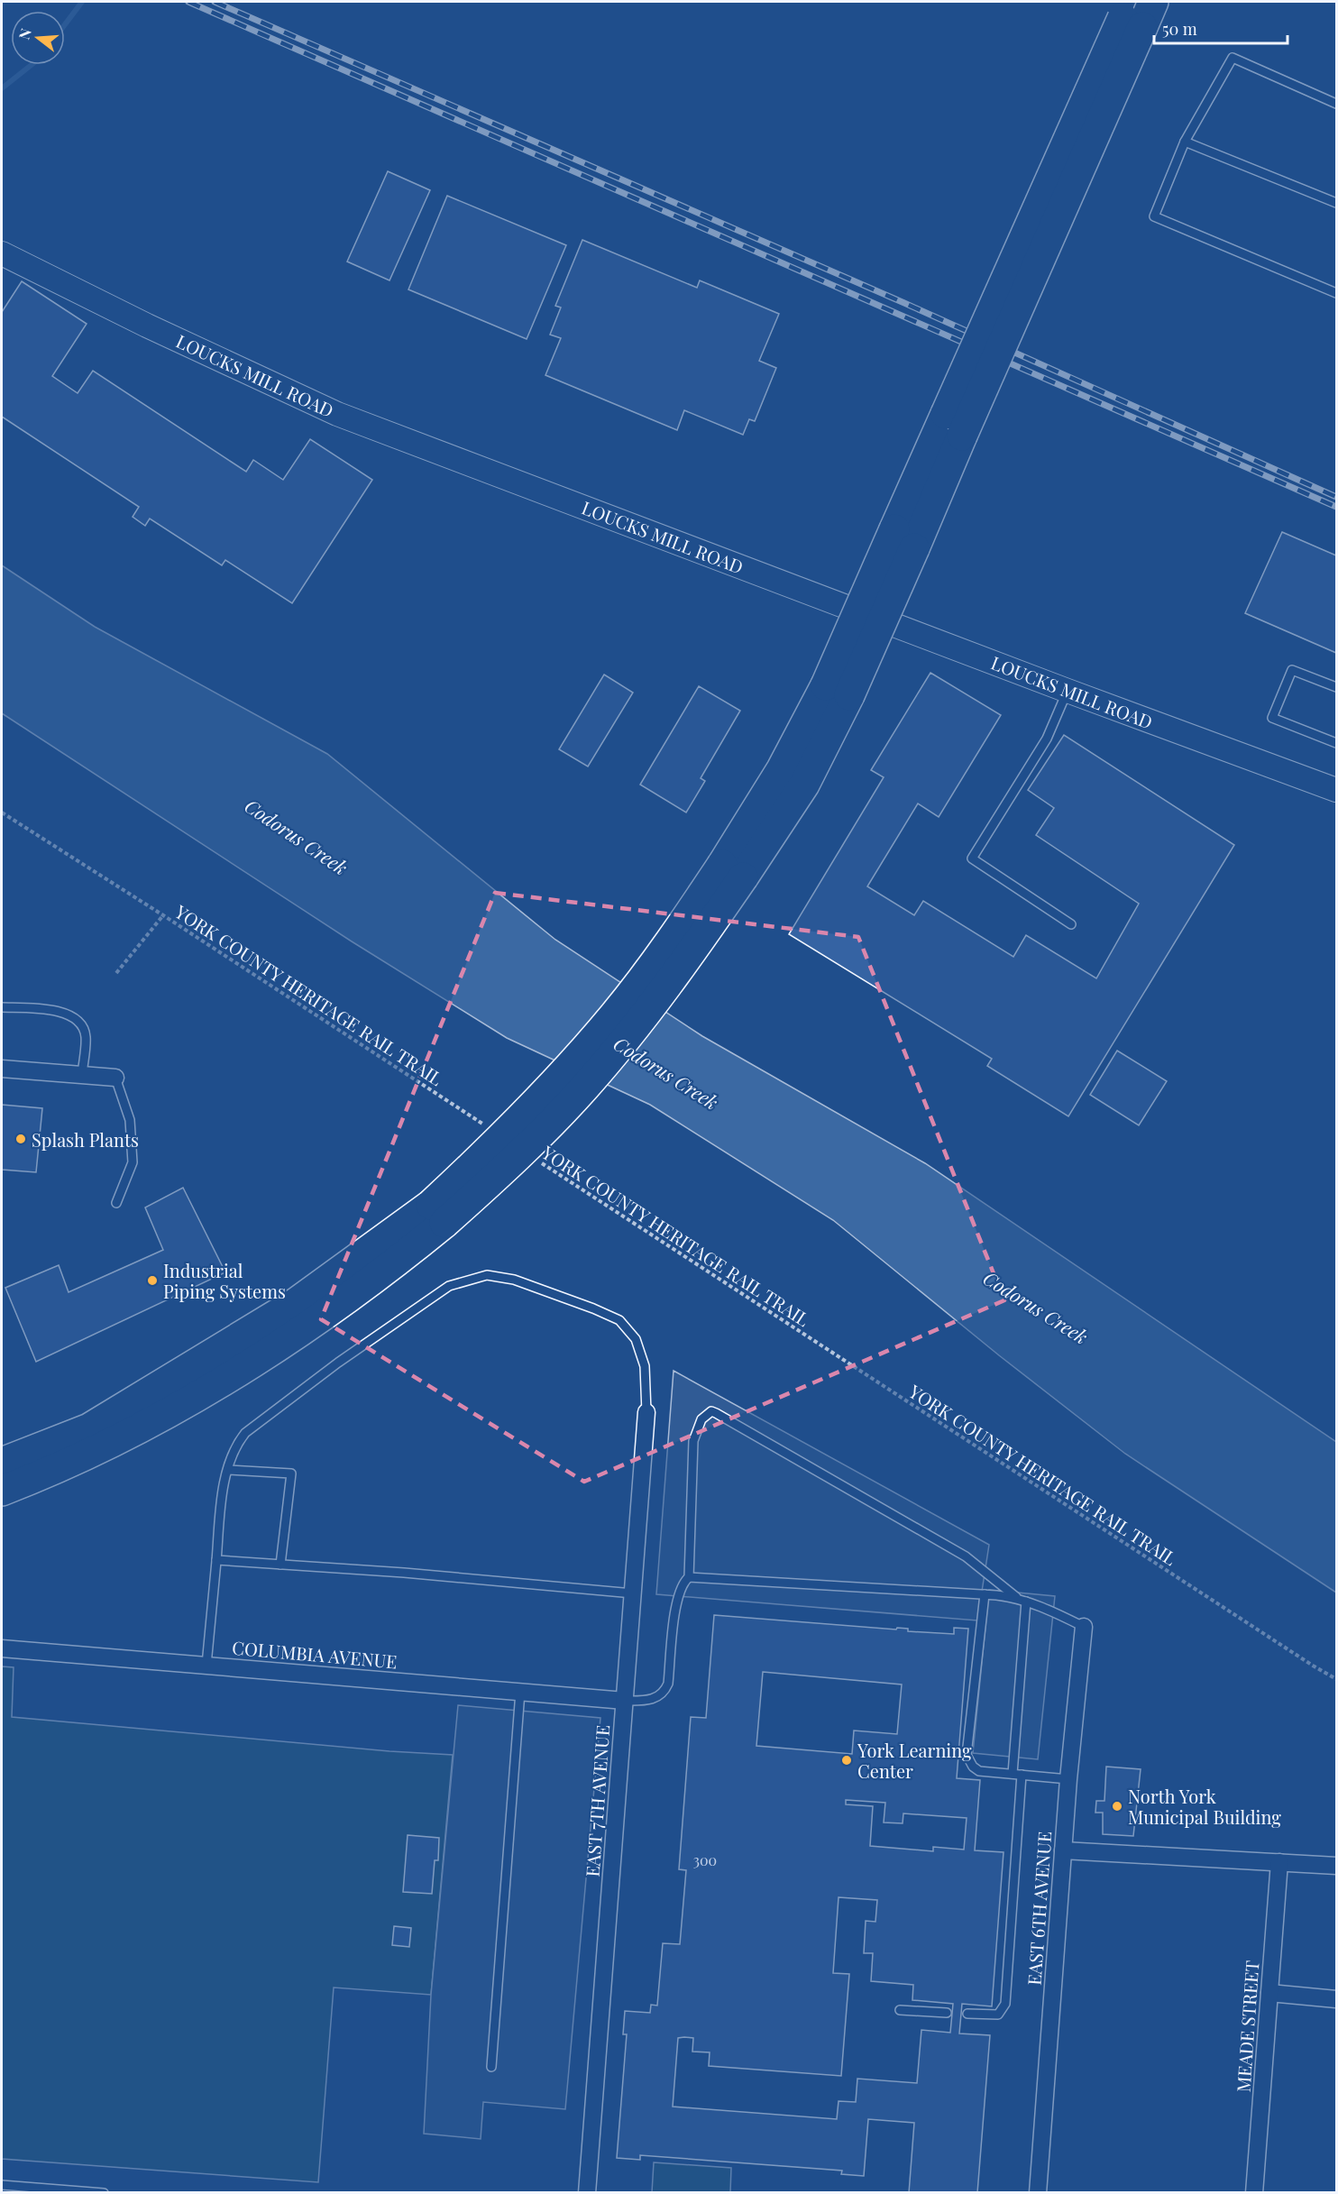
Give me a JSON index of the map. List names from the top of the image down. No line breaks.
{"streets":{"street":["LOUCKS MILL ROAD","COLUMBIA AVENUE","EAST 7TH AVENUE","EAST 6TH AVENUE","MEADE STREET"],"path":["YORK COUNTY HERITAGE RAIL TRAIL"]},"crossings":[["COLUMBIA AVENUE","EAST 7TH AVENUE"]],"water":["Codorus Creek"],"places":["Splash Plants","Industrial Piping Systems","York Learning Center","North York Municipal Building"],"house_numbers":["300"],"scale_bar":"50 m","north":"left"}
